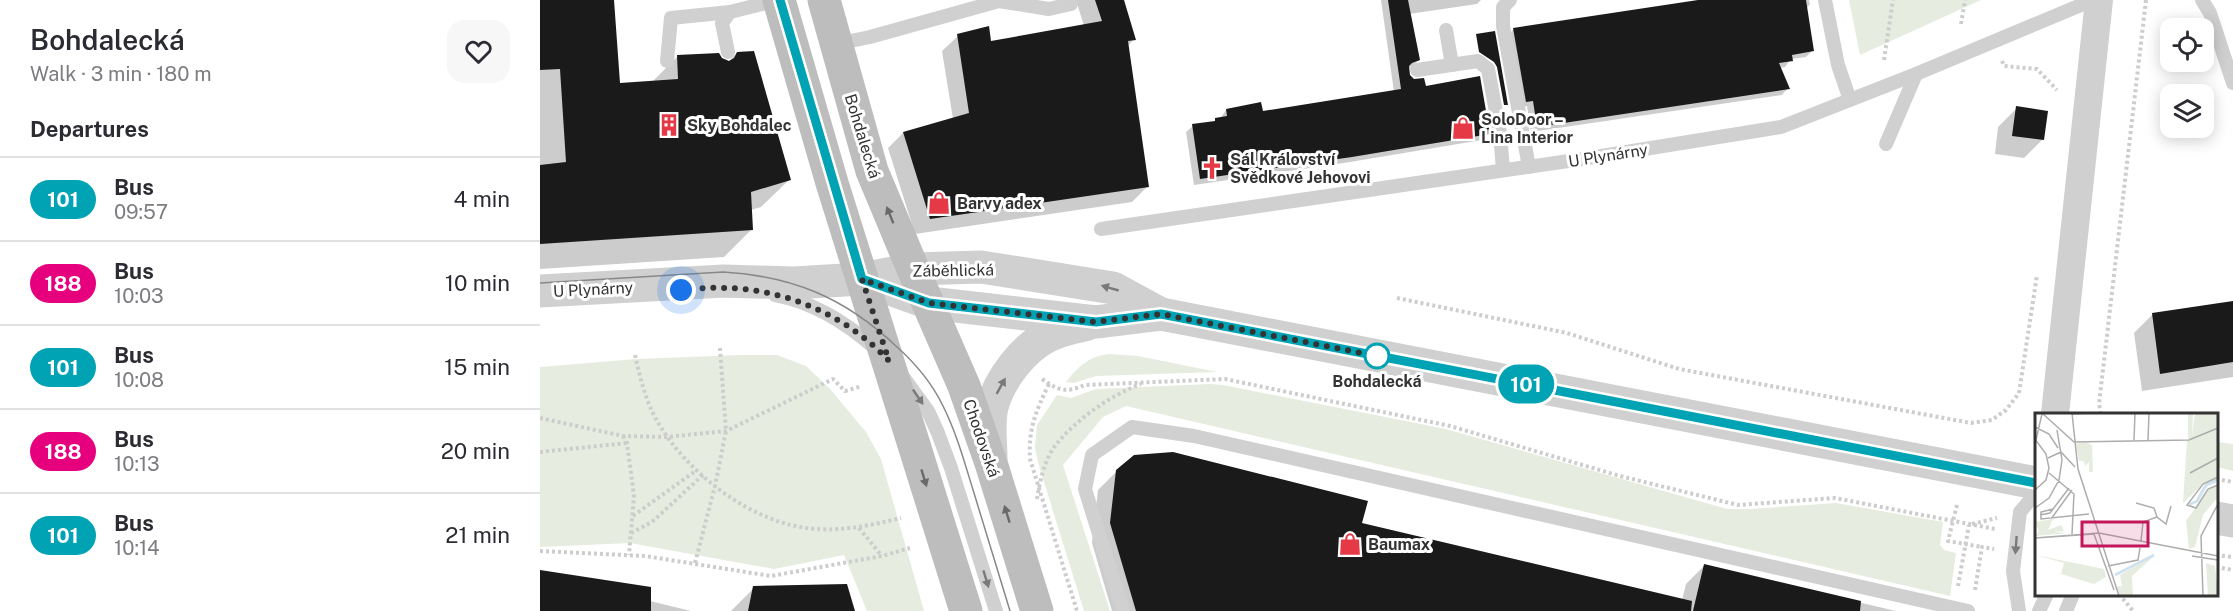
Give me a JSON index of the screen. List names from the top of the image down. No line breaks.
{"streets":{"main road":["Bohdalecká","Chodovská"],"street":["U Plynárny","Záběhlická"]},"crossings":[["Bohdalecká","Záběhlická"],["Bohdalecká","Chodovská"],["U Plynárny","Záběhlická"],["Záběhlická","Chodovská"]],"places":{"building":["Sky Bohdalec"],"shop":["SoloDoor – Lina Interior","Barvy adex","Baumax"],"church":["Sál Království Svědkové Jehovovi"],"other":["Bohdalecká"]},"lines":["bus line 101"],"page":{"heading":[["Bohdalecká","Walk · 3 min · 180 m"],"Departures"],"on_map":"101","list":[{"mark":"101","name":"Bus","note":"09:57","value":"4 min"},{"mark":"188","name":"Bus","note":"10:03","value":"10 min"},{"mark":"101","name":"Bus","note":"10:08","value":"15 min"},{"mark":"188","name":"Bus","note":"10:13","value":"20 min"},{"mark":"101","name":"Bus","note":"10:14","value":"21 min"}]}}
